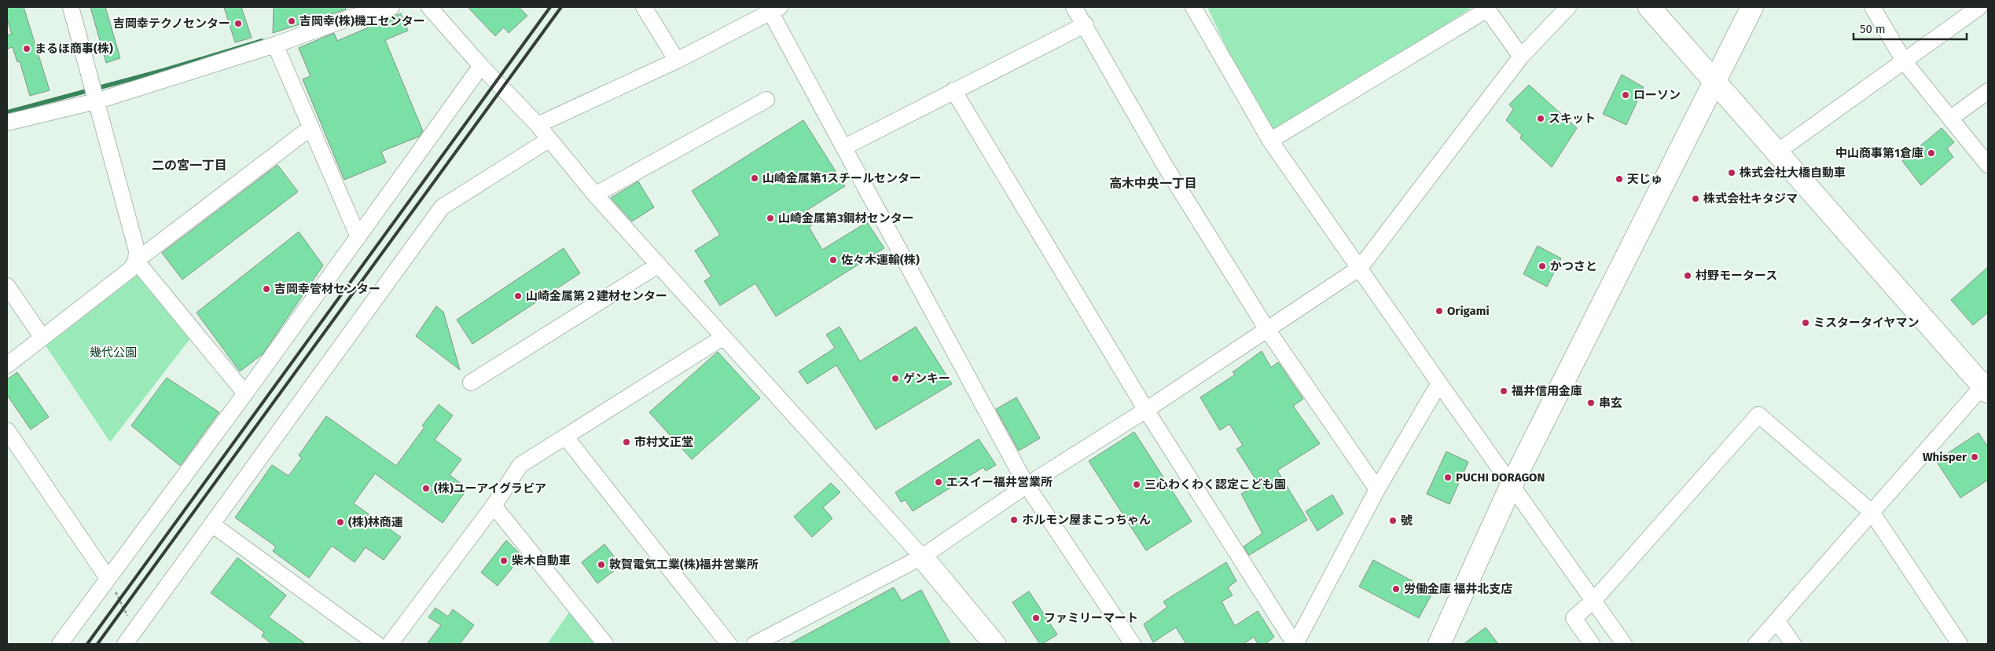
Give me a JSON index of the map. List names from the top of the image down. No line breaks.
{"districts":["二の宮一丁目","高木中央一丁目"],"parks":["幾代公園"],"places":["吉岡幸(株)機工センター","吉岡幸テクノセンター","まるほ商事(株)","ローソン","スキット","中山商事第1倉庫","株式会社大橋自動車","山崎金属第1スチールセンター","天じゅ","株式会社キタジマ","山崎金属第3鋼材センター","佐々木運輸(株)","かつさと","村野モータース","吉岡幸管材センター","山崎金属第２建材センター","Origami","ミスタータイヤマン","ゲンキー","福井信用金庫","串玄","市村文正堂","Whisper","PUCHI DORAGON","エスイー福井営業所","三心わくわく認定こども園","(株)ユーアイグラビア","ホルモン屋まこっちゃん","號","(株)林商運","柴木自動車","敦賀電気工業(株)福井営業所","労働金庫 福井北支店","ファミリーマート"],"scale_bar":"50 m"}
